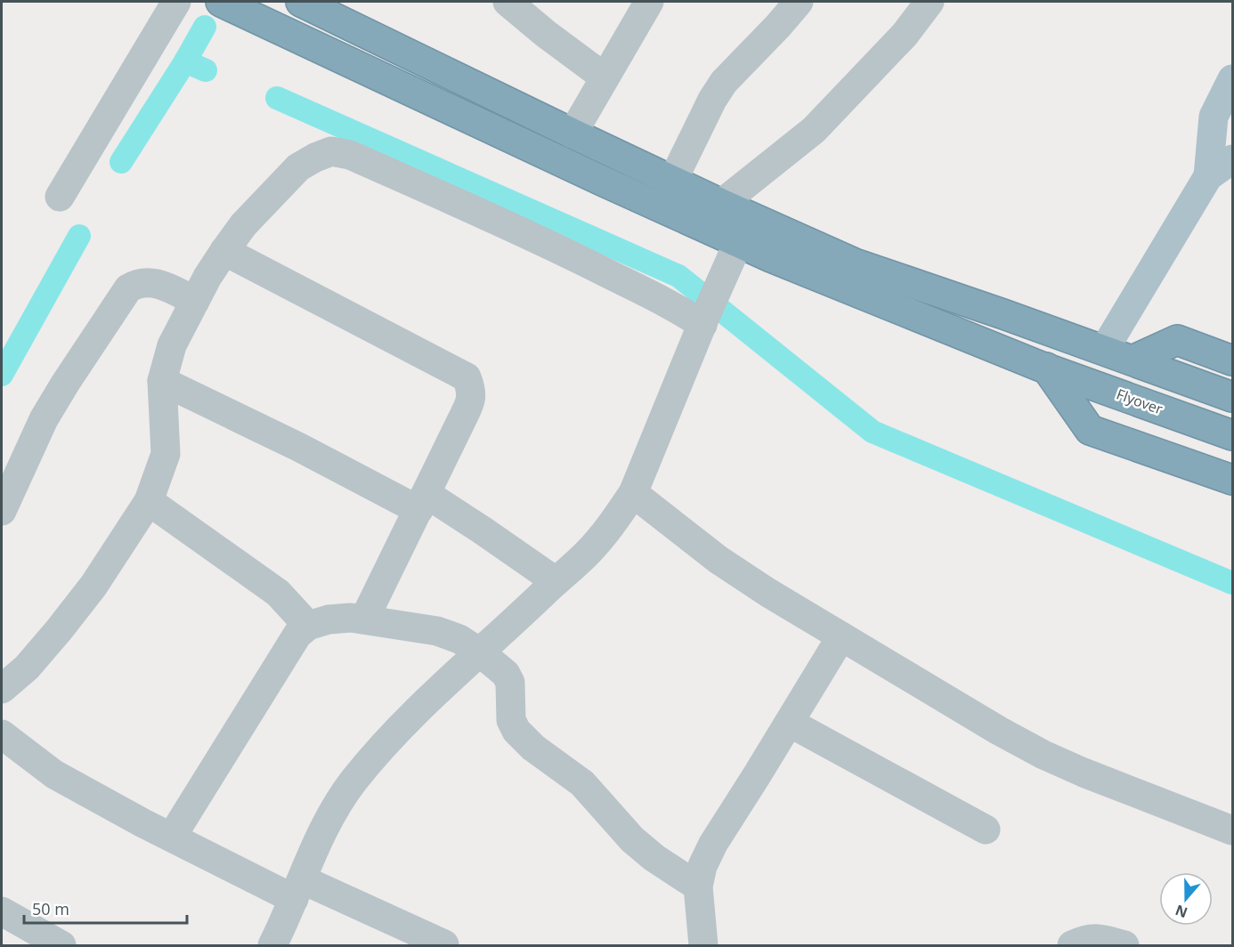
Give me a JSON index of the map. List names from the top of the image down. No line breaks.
{"streets":{"highway":["Flyover"]},"scale_bar":"50 m","north":"bottom"}
